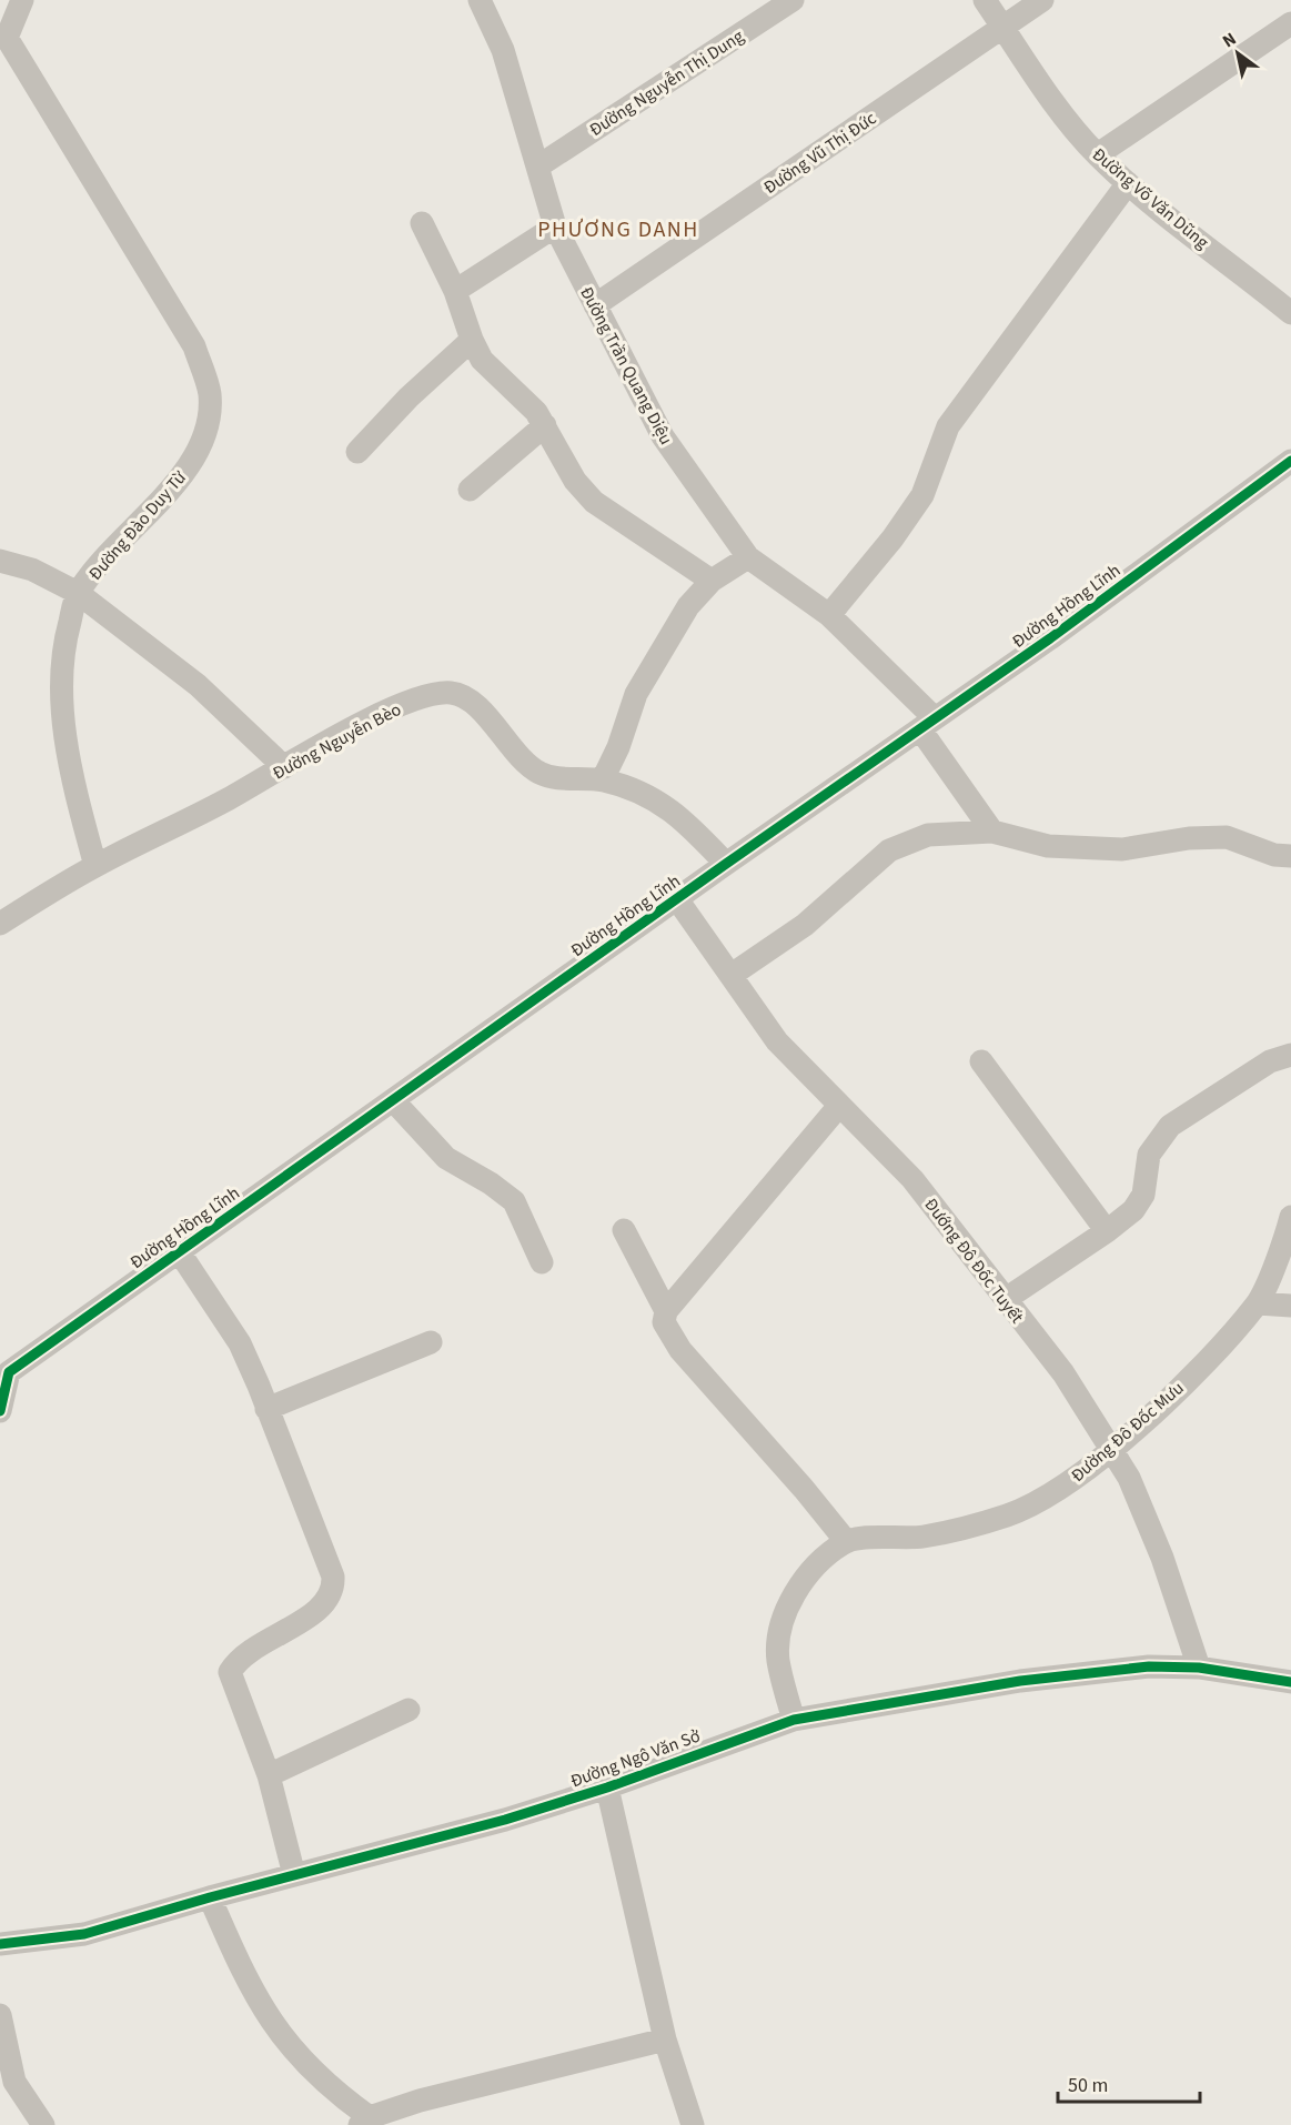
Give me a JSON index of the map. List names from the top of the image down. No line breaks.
{"streets":{"street":["Đường Nguyễn Thị Dung","Đường Vũ Thị Đức","Đường Võ Văn Dũng","Đường Trần Quang Diệu","Đường Đào Duy Từ","Đường Hồng Lĩnh","Đường Nguyễn Bèo","Đướng Đô Đốc Tuyết","Đường Đô Đốc Mưu","Đường Ngô Văn Sở"]},"crossings":[["Đường Nguyễn Thị Dung","Đường Trần Quang Diệu"],["Đường Vũ Thị Đức","Đường Võ Văn Dũng"],["Đường Vũ Thị Đức","Đường Trần Quang Diệu"],["Đường Trần Quang Diệu","Đường Hồng Lĩnh"],["Đường Đào Duy Từ","Đường Nguyễn Bèo"],["Đường Hồng Lĩnh","Đường Nguyễn Bèo"],["Đường Hồng Lĩnh","Đướng Đô Đốc Tuyết"],["Đướng Đô Đốc Tuyết","Đường Đô Đốc Mưu"],["Đướng Đô Đốc Tuyết","Đường Ngô Văn Sở"]],"districts":["PHƯƠNG DANH"],"scale_bar":"50 m","north":"top left"}
